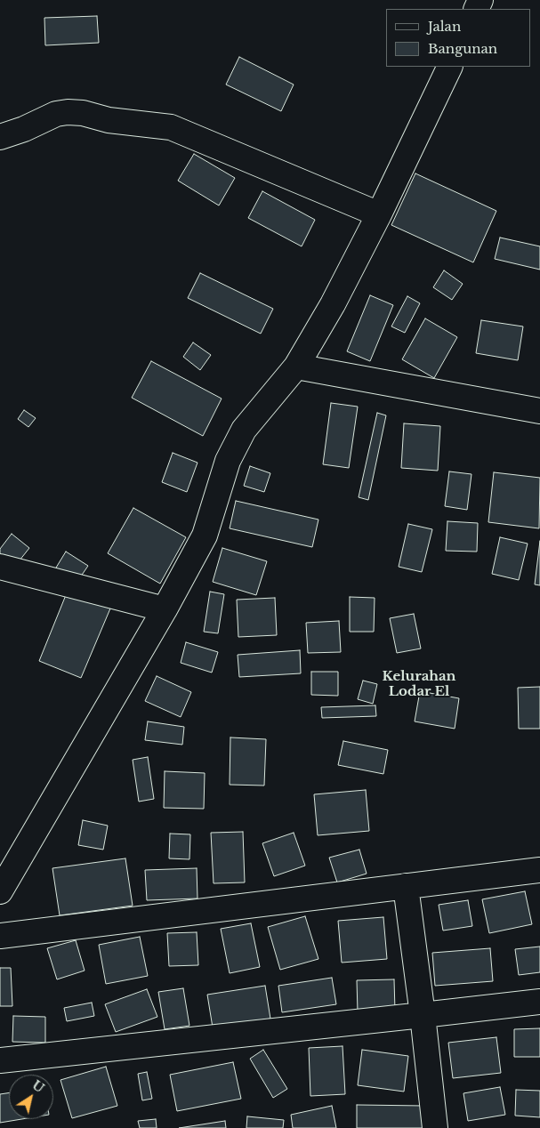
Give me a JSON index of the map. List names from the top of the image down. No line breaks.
{"districts":["Kelurahan Lodar El"],"legend":["Jalan","Bangunan"],"north":"top right"}
